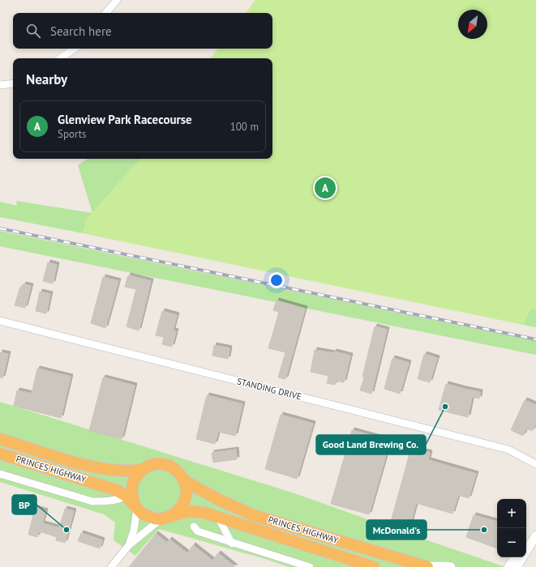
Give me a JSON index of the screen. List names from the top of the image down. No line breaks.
{"streets":{"highway":["PRINCES HIGHWAY"],"street":["STANDING DRIVE"]},"places":["Good Land Brewing Co.","BP","McDonald's"],"north":"bottom left","page":{"search":"Search here","heading":"Nearby","list":[{"mark":"A","name":"Glenview Park Racecourse","note":"Sports","value":"100 m"}],"pins":"A","map_buttons":["+","−"]}}
